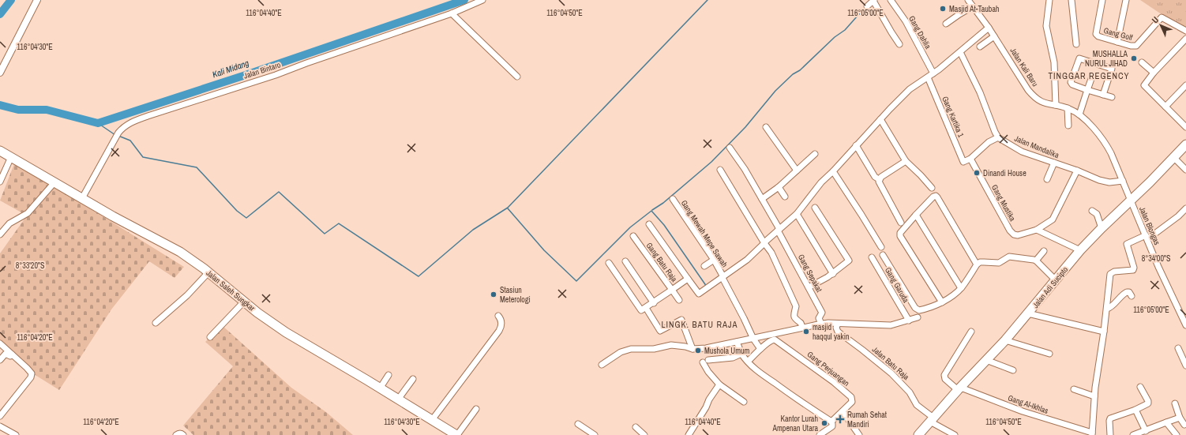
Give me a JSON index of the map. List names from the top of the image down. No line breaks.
{"streets":{"highway":["Jalan Adi Sucipto","Jalan Saleh Sungkar"],"street":["Gang Dahlia","Gang Golf","Jalan Kali Baru","Jalan Bintaro","Gang Kartika 1","Jalan Mandalika","Gang Mustika","Jalan Blongas","Gang Mewah Mepe Sawah","Gang Batu Raja","Gang Sepakat","Gang Garuda","Jalan Batu Raja","Gang Perjuangan","Gang Al-Ikhlas"]},"crossings":[["Jalan Kali Baru","Jalan Mandalika"],["Jalan Kali Baru","Jalan Blongas"],["Jalan Kali Baru","Jalan Adi Sucipto"],["Jalan Bintaro","Jalan Saleh Sungkar"],["Gang Kartika 1","Gang Mustika"],["Jalan Mandalika","Gang Mustika"],["Jalan Blongas","Jalan Adi Sucipto"],["Jalan Blongas","Gang Al-Ikhlas"],["Gang Mewah Mepe Sawah","Gang Batu Raja"],["Gang Mewah Mepe Sawah","Gang Perjuangan"],["Jalan Adi Sucipto","Jalan Batu Raja"],["Jalan Adi Sucipto","Gang Al-Ikhlas"]],"districts":["TINGGAR REGENCY","LINGK. BATU RAJA"],"water":["Kali Midang"],"places":{"other":["Masjid At-Taubah","MUSHALLA NURUL JIHAD","Dinandi House","Stasiun Meterologi","masjid haqqul yakin","Mushola Umum","Kantor Lurah Ampenan Utara"],"health":["Rumah Sehat Mandiri"]},"north":"top left","coordinates":["116°04'40\"E","116°04'50\"E","116°05'00\"E","116°04'30\"E","8°34'00\"S","8°33'20\"S","116°04'20\"E"]}
